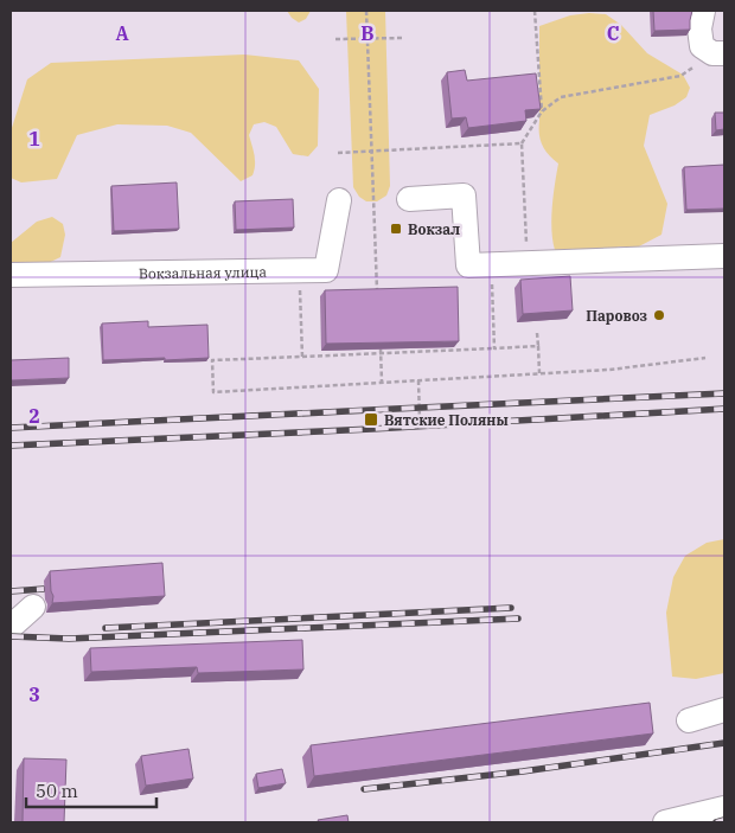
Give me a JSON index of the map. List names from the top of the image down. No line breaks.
{"streets":{"street":["Вокзальная улица"]},"places":{"transit":["Вокзал","Вятские Поляны"],"other":["Паровоз"]},"scale_bar":"50 m","grid":{"columns":["A","B","C"],"rows":["1","2","3"]}}
